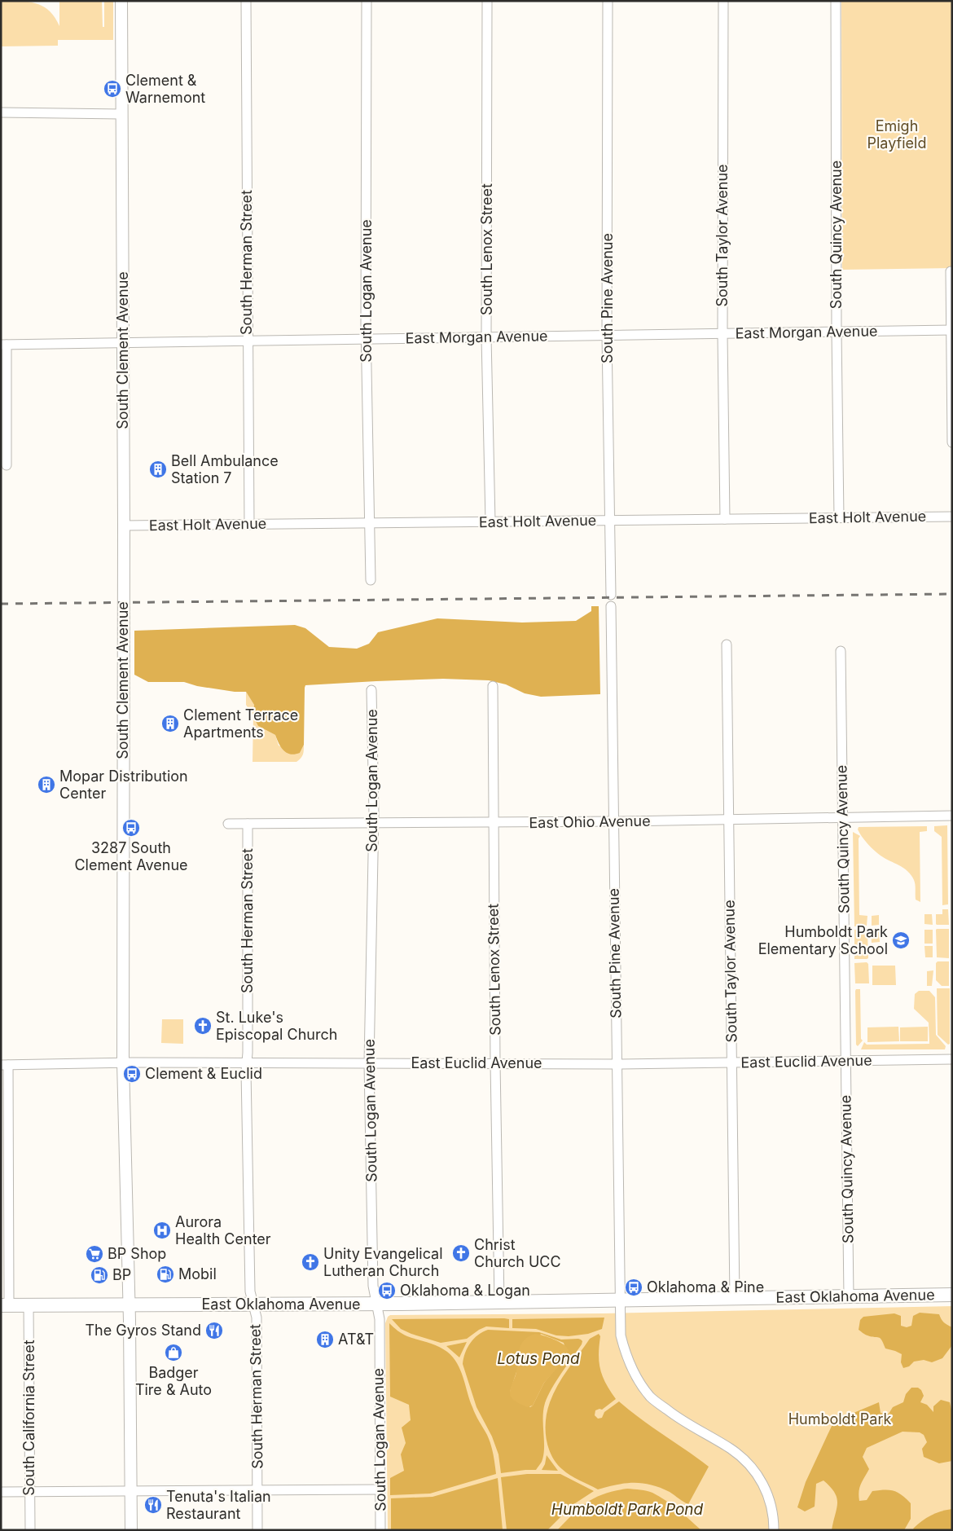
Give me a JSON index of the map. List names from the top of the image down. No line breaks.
{"streets":{"main road":["East Oklahoma Avenue"],"street":["South Quincy Avenue","South Taylor Avenue","South Lenox Street","South Herman Street","South Logan Avenue","South Pine Avenue","East Morgan Avenue","South Clement Avenue","East Holt Avenue","East Ohio Avenue","East Euclid Avenue","South California Street"]},"crossings":[["South Quincy Avenue","East Morgan Avenue"],["South Quincy Avenue","East Holt Avenue"],["South Quincy Avenue","East Ohio Avenue"],["South Quincy Avenue","East Euclid Avenue"],["South Quincy Avenue","East Oklahoma Avenue"],["South Taylor Avenue","East Morgan Avenue"],["South Taylor Avenue","East Holt Avenue"],["South Taylor Avenue","East Ohio Avenue"],["South Taylor Avenue","East Euclid Avenue"],["South Taylor Avenue","East Oklahoma Avenue"],["South Lenox Street","East Morgan Avenue"],["South Lenox Street","East Holt Avenue"],["South Lenox Street","East Ohio Avenue"],["South Lenox Street","East Euclid Avenue"],["South Lenox Street","East Oklahoma Avenue"],["South Herman Street","East Morgan Avenue"],["South Herman Street","East Holt Avenue"],["South Herman Street","East Ohio Avenue"],["South Herman Street","East Euclid Avenue"],["South Herman Street","East Oklahoma Avenue"],["South Logan Avenue","East Morgan Avenue"],["South Logan Avenue","East Holt Avenue"],["South Logan Avenue","East Ohio Avenue"],["South Logan Avenue","East Euclid Avenue"],["South Logan Avenue","East Oklahoma Avenue"],["South Pine Avenue","East Morgan Avenue"],["South Pine Avenue","East Holt Avenue"],["South Pine Avenue","East Ohio Avenue"],["South Pine Avenue","East Euclid Avenue"],["South Pine Avenue","East Oklahoma Avenue"],["East Morgan Avenue","South Clement Avenue"],["South Clement Avenue","East Holt Avenue"],["South Clement Avenue","East Euclid Avenue"],["South Clement Avenue","East Oklahoma Avenue"],["East Oklahoma Avenue","South California Street"]],"water":["Lotus Pond","Humboldt Park Pond"],"parks":["Emigh Playfield","Humboldt Park"],"places":{"bus stop":["Clement & Warnemont","3287 South Clement Avenue","Clement & Euclid","Oklahoma & Pine","Oklahoma & Logan"],"building":["Bell Ambulance Station 7","Clement Terrace Apartments","Mopar Distribution Center","AT&T"],"school or university":["Humboldt Park Elementary School"],"church":["St. Luke's Episcopal Church","Christ Church UCC","Unity Evangelical Lutheran Church"],"hospital":["Aurora Health Center"],"supermarket":["BP Shop"],"fuel station":["Mobil","BP"],"restaurant":["The Gyros Stand","Tenuta's Italian Restaurant"],"shop":["Badger Tire & Auto"]}}
